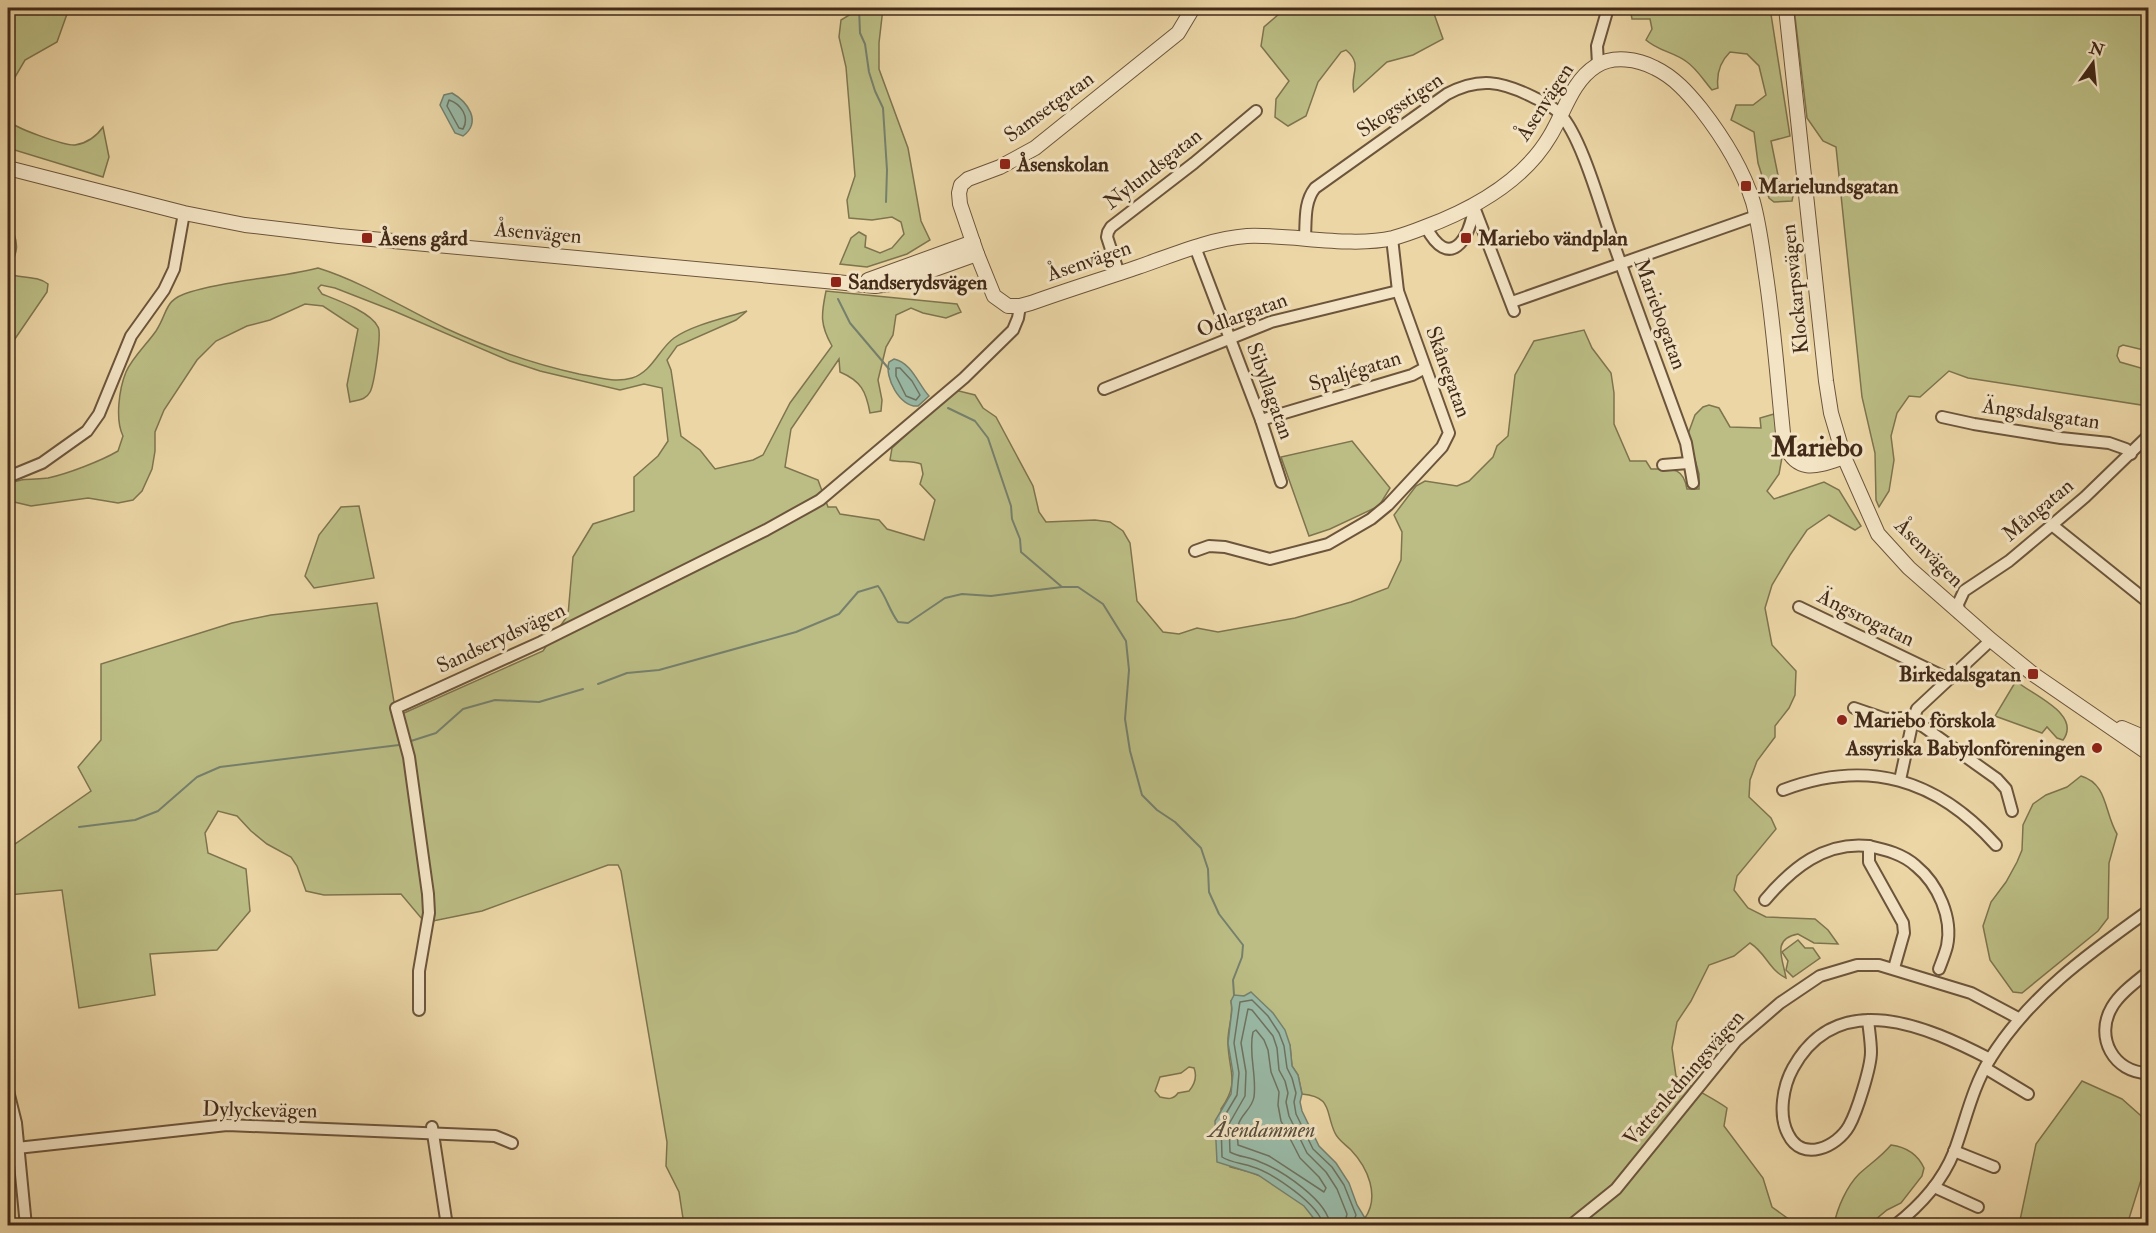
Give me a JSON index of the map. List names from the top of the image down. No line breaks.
{"streets":{"street":["Åsenvägen","Skogsstigen","Samsetgatan","Nylundsgatan","Klockarpsvägen","Mariebogatan","Odlargatan","Spaljégatan","Skånegatan","Sibyllagatan","Ängsdalsgatan","Mångatan","Ängsrogatan","Sandserydsvägen","Vattenledningsvägen","Dylyckevägen"]},"crossings":[["Åsenvägen","Skogsstigen"],["Åsenvägen","Samsetgatan"],["Åsenvägen","Nylundsgatan"],["Åsenvägen","Klockarpsvägen"],["Åsenvägen","Mariebogatan"],["Åsenvägen","Skånegatan"],["Åsenvägen","Sibyllagatan"],["Åsenvägen","Mångatan"],["Åsenvägen","Sandserydsvägen"],["Skogsstigen","Mariebogatan"],["Odlargatan","Skånegatan"],["Odlargatan","Sibyllagatan"],["Spaljégatan","Skånegatan"],["Spaljégatan","Sibyllagatan"],["Ängsdalsgatan","Mångatan"]],"districts":["Mariebo"],"water":["Åsendammen"],"places":{"transit":["Åsenskolan","Marielundsgatan","Åsens gård","Mariebo vändplan","Sandserydsvägen","Birkedalsgatan"],"other":["Mariebo förskola","Assyriska Babylonföreningen"]},"north":"top"}
